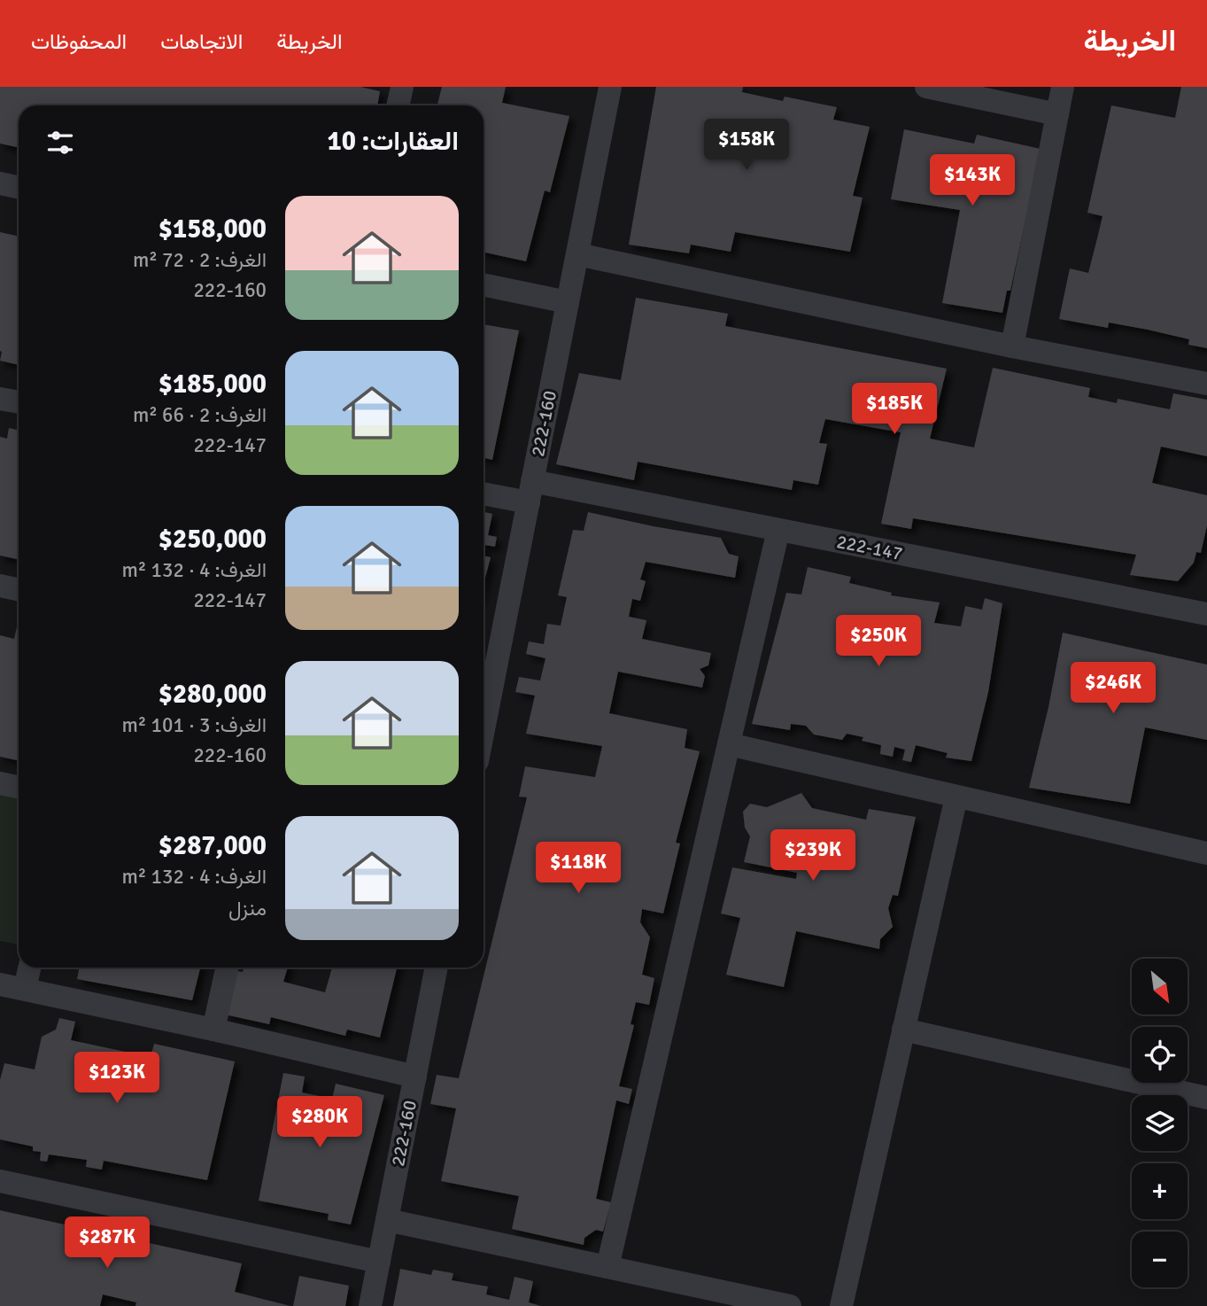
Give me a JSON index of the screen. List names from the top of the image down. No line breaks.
{"streets":{"street":["222-160","222-147"]},"crossings":[["222-160","222-147"]],"north":"bottom right","page":{"header":"الخريطة","nav":["الخريطة","الاتجاهات","المحفوظات"],"heading":"العقارات: 10","price":["$158K","$143K","$185K","$250K","$246K","$239K","$118K","$123K","$280K","$287K"],"list":[{"name":"$158,000","note":"الغرف: 2 · 72 m² · 222-160"},{"name":"$185,000","note":"الغرف: 2 · 66 m² · 222-147"},{"name":"$250,000","note":"الغرف: 4 · 132 m² · 222-147"},{"name":"$280,000","note":"الغرف: 3 · 101 m² · 222-160"},{"name":"$287,000","note":"الغرف: 4 · 132 m² · منزل"}],"map_buttons":["+","−"]}}
